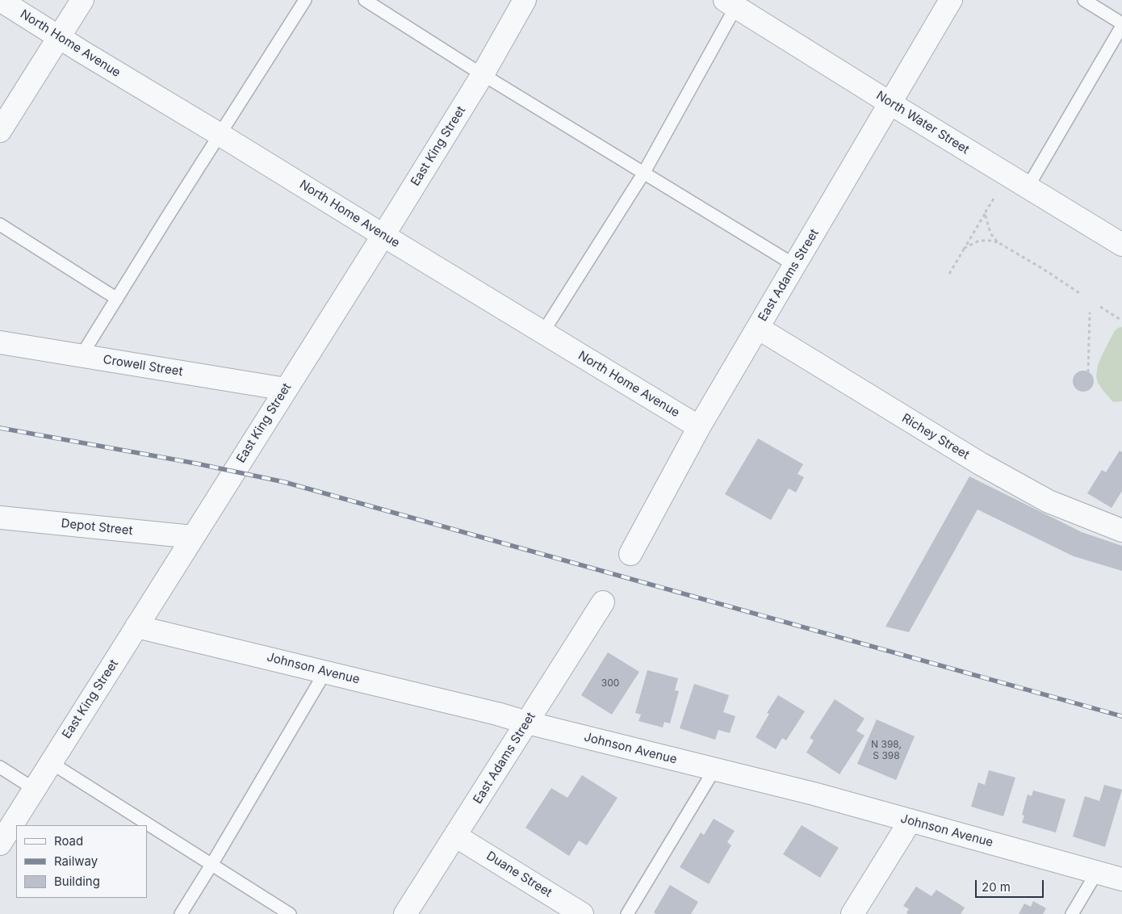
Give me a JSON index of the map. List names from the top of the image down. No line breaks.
{"streets":{"street":["North Home Avenue","North Water Street","East King Street","East Adams Street","Crowell Street","Richey Street","Depot Street","Johnson Avenue","Duane Street"]},"crossings":[["North Home Avenue","East King Street"],["North Home Avenue","East Adams Street"],["North Water Street","East Adams Street"],["East King Street","Crowell Street"],["East King Street","Depot Street"],["East King Street","Johnson Avenue"],["East Adams Street","Richey Street"],["East Adams Street","Johnson Avenue"],["East Adams Street","Duane Street"]],"house_numbers":["300","N 398, S 398"],"legend":["Road","Railway","Building"],"scale_bar":"20 m"}
